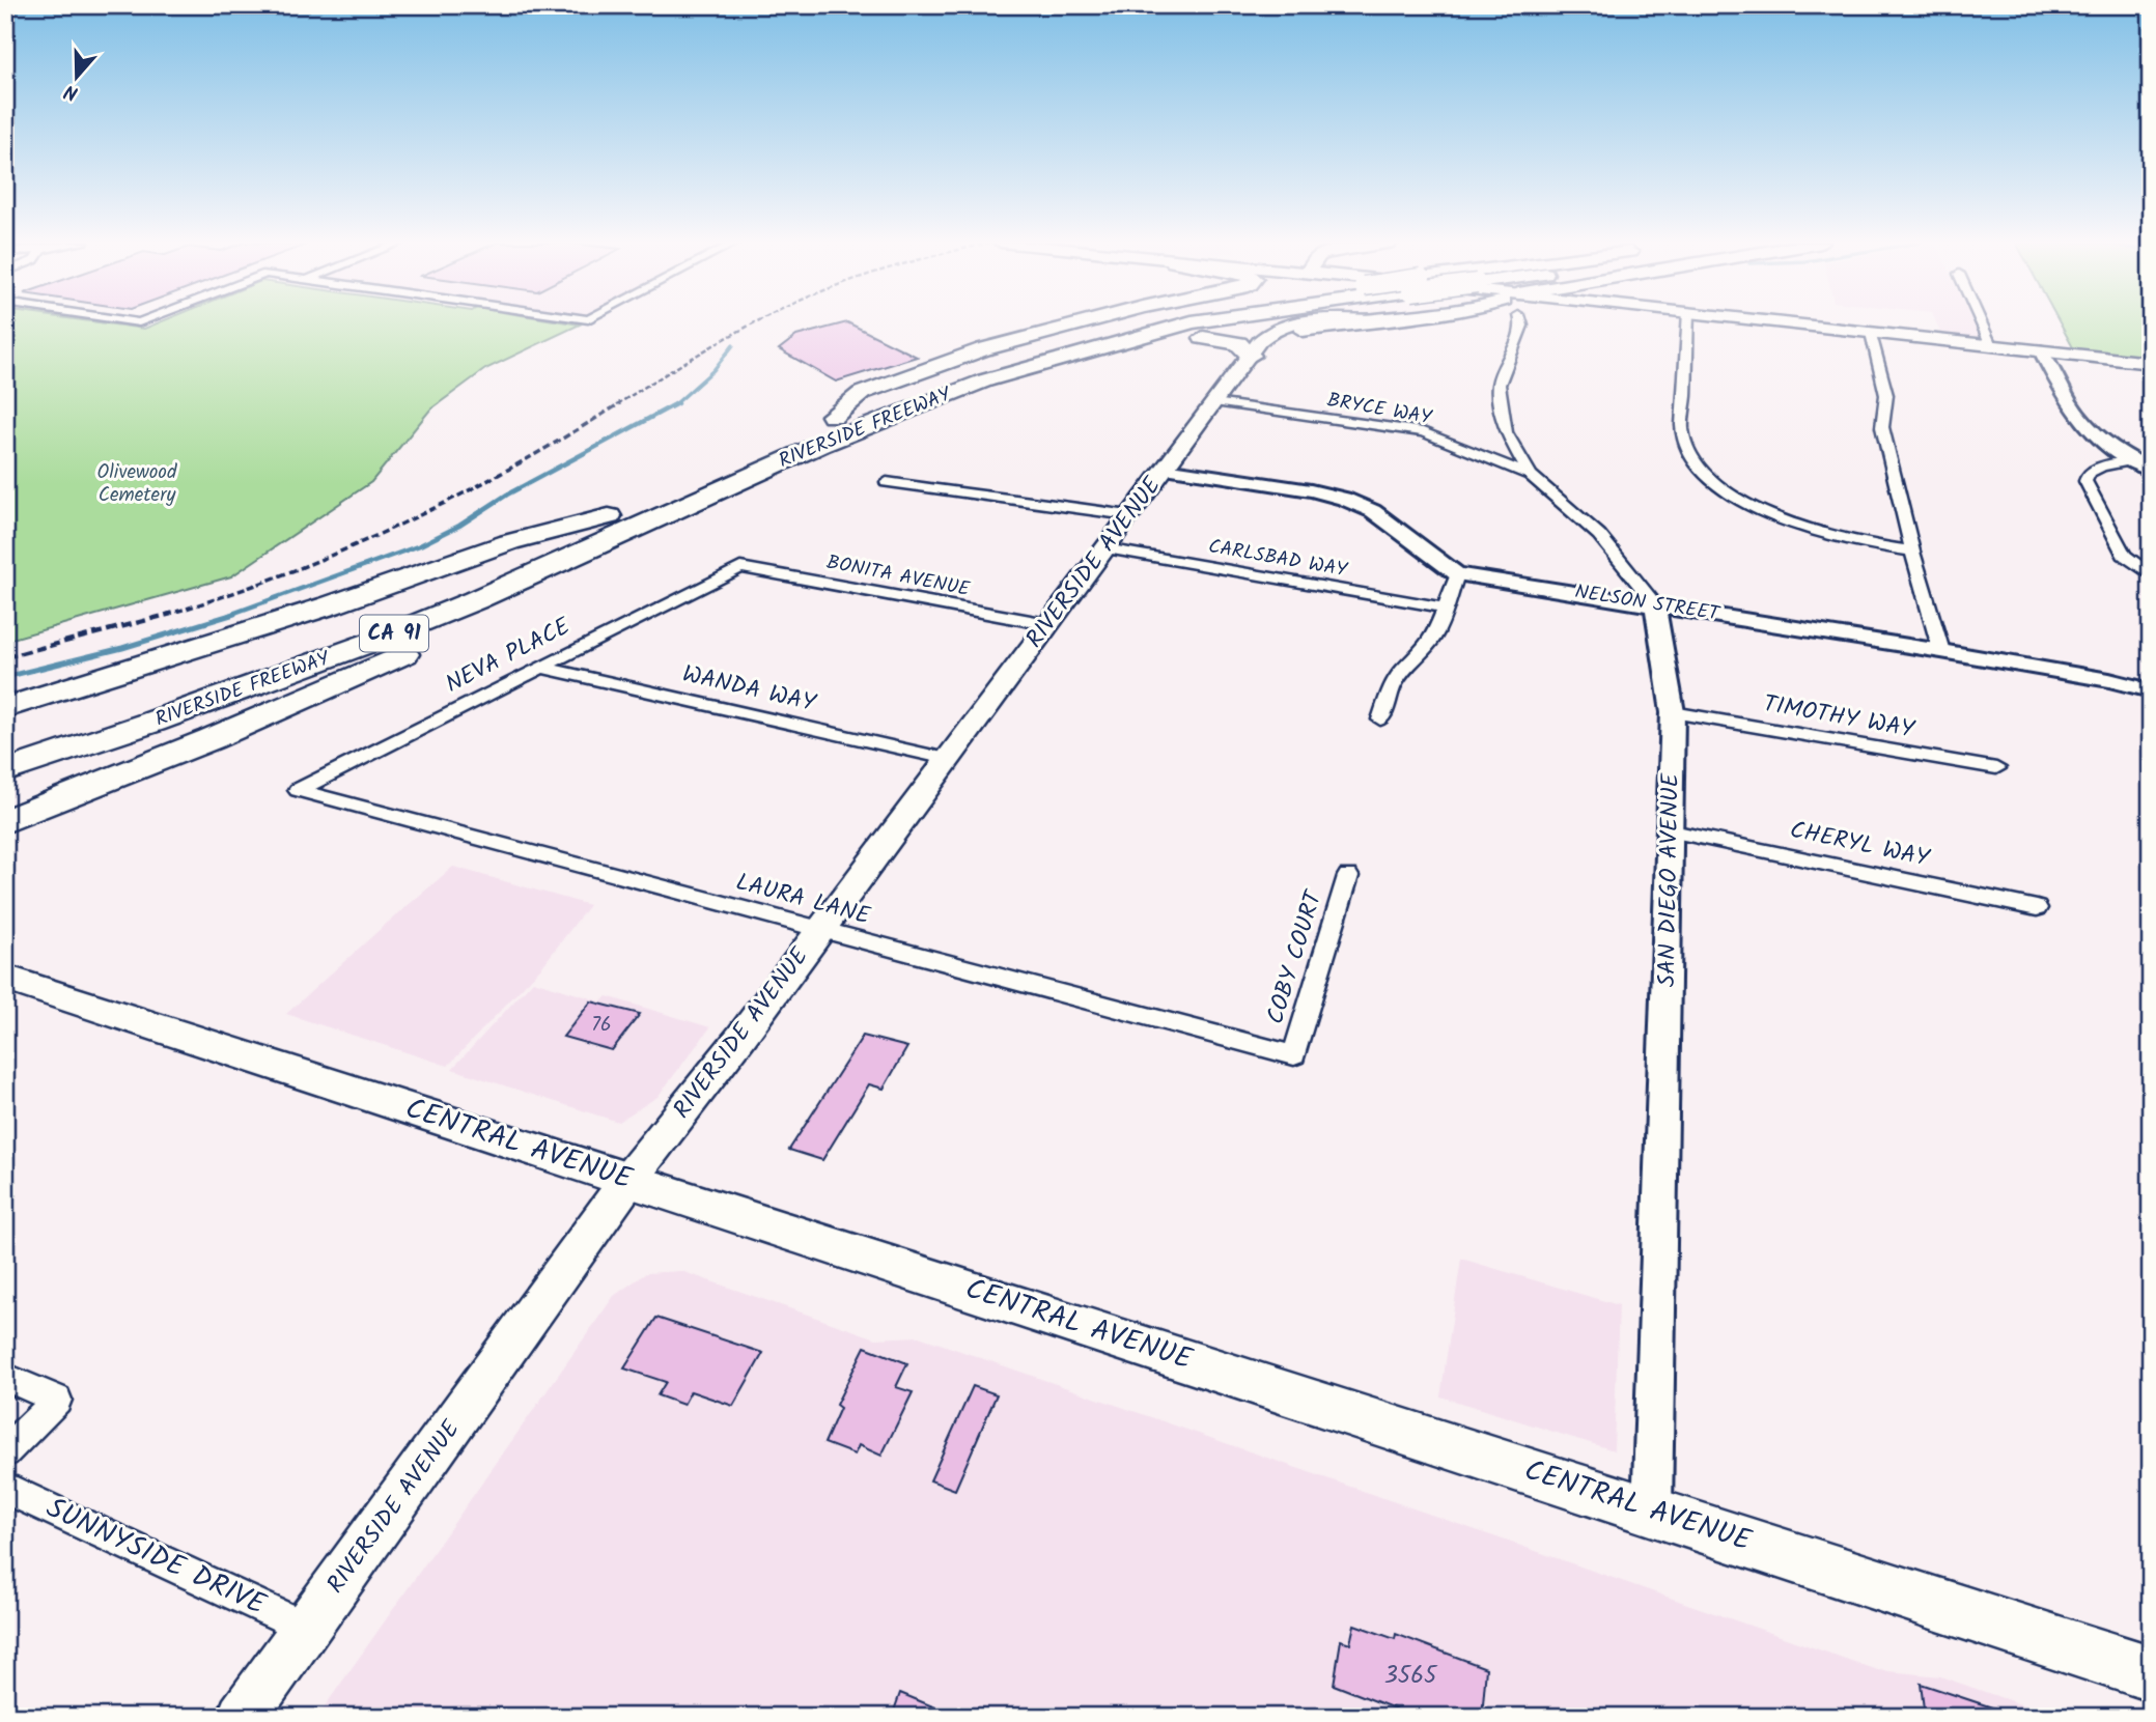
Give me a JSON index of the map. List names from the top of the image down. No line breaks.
{"streets":{"highway":["RIVERSIDE FREEWAY","CA 91"],"main road":["RIVERSIDE AVENUE","CENTRAL AVENUE"],"street":["BRYCE WAY","CARLSBAD WAY","BONITA AVENUE","NELSON STREET","NEVA PLACE","WANDA WAY","TIMOTHY WAY","CHERYL WAY","SAN DIEGO AVENUE","LAURA LANE","COBY COURT","SUNNYSIDE DRIVE"]},"crossings":[["BRYCE WAY","RIVERSIDE AVENUE"],["BRYCE WAY","SAN DIEGO AVENUE"],["CARLSBAD WAY","RIVERSIDE AVENUE"],["RIVERSIDE AVENUE","BONITA AVENUE"],["RIVERSIDE AVENUE","NELSON STREET"],["RIVERSIDE AVENUE","WANDA WAY"],["RIVERSIDE AVENUE","LAURA LANE"],["RIVERSIDE AVENUE","CENTRAL AVENUE"],["RIVERSIDE AVENUE","SUNNYSIDE DRIVE"],["BONITA AVENUE","NEVA PLACE"],["NELSON STREET","SAN DIEGO AVENUE"],["NEVA PLACE","WANDA WAY"],["NEVA PLACE","LAURA LANE"],["TIMOTHY WAY","SAN DIEGO AVENUE"],["CHERYL WAY","SAN DIEGO AVENUE"],["SAN DIEGO AVENUE","CENTRAL AVENUE"],["LAURA LANE","COBY COURT"]],"parks":["Olivewood Cemetery"],"house_numbers":["76","3565"],"north":"bottom"}
